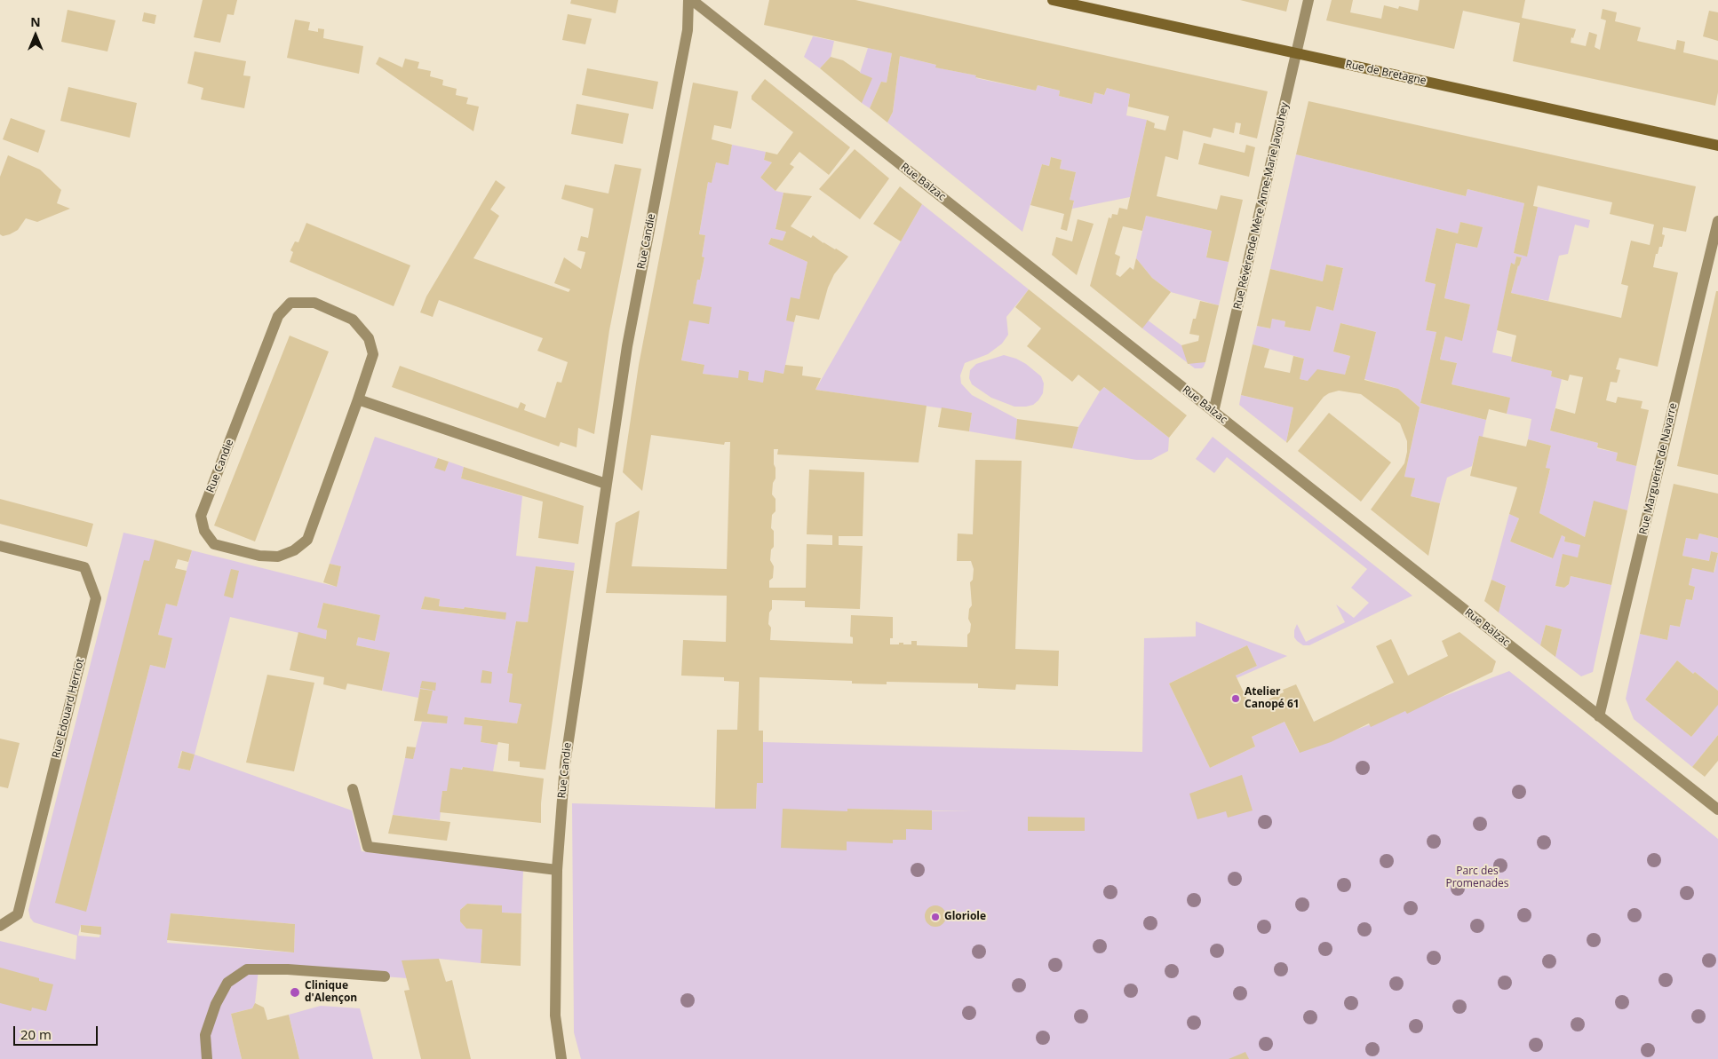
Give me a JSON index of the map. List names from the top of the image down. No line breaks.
{"streets":{"street":["Rue de Bretagne","Rue Balzac","Rue Révérende Mère Anne-Marie Javouhey","Rue Candie","Rue Marguerite de Navarre","Rue Edouard Herriot"]},"crossings":[["Rue de Bretagne","Rue Révérende Mère Anne-Marie Javouhey"],["Rue Balzac","Rue Révérende Mère Anne-Marie Javouhey"],["Rue Balzac","Rue Candie"],["Rue Balzac","Rue Marguerite de Navarre"]],"parks":["Parc des Promenades"],"places":["Atelier Canopé 61","Gloriole","Clinique d'Alençon"],"scale_bar":"20 m","north":"top"}
